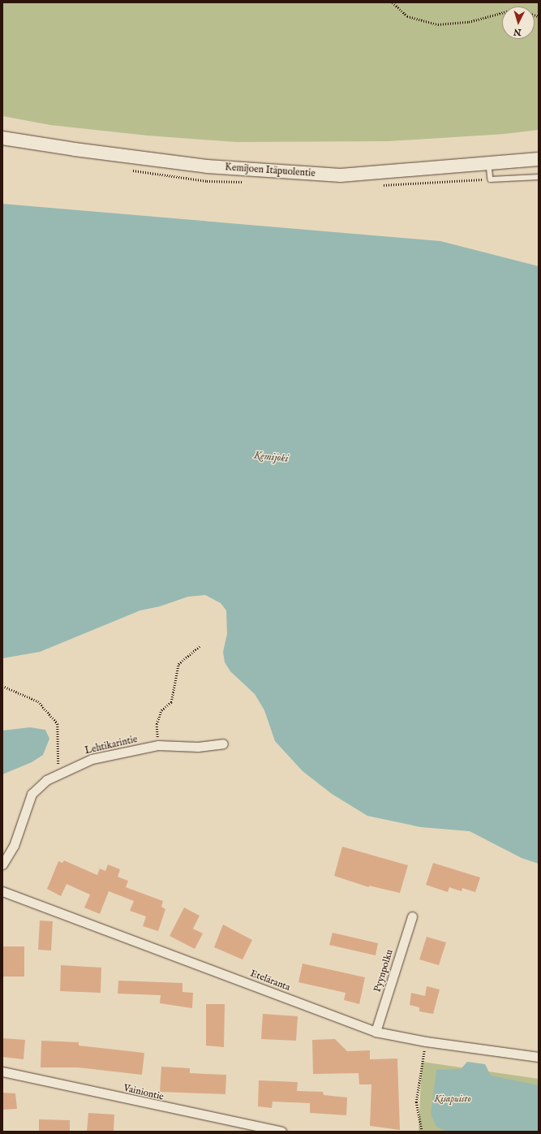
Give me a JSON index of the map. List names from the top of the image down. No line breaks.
{"streets":{"main road":["Kemijoen Itäpuolentie"],"street":["Lehtikarintie","Pyynpolku","Eteläranta","Vainiontie"]},"crossings":[["Pyynpolku","Eteläranta"]],"water":["Kemijoki"],"parks":["Kisapuisto"],"north":"bottom"}
